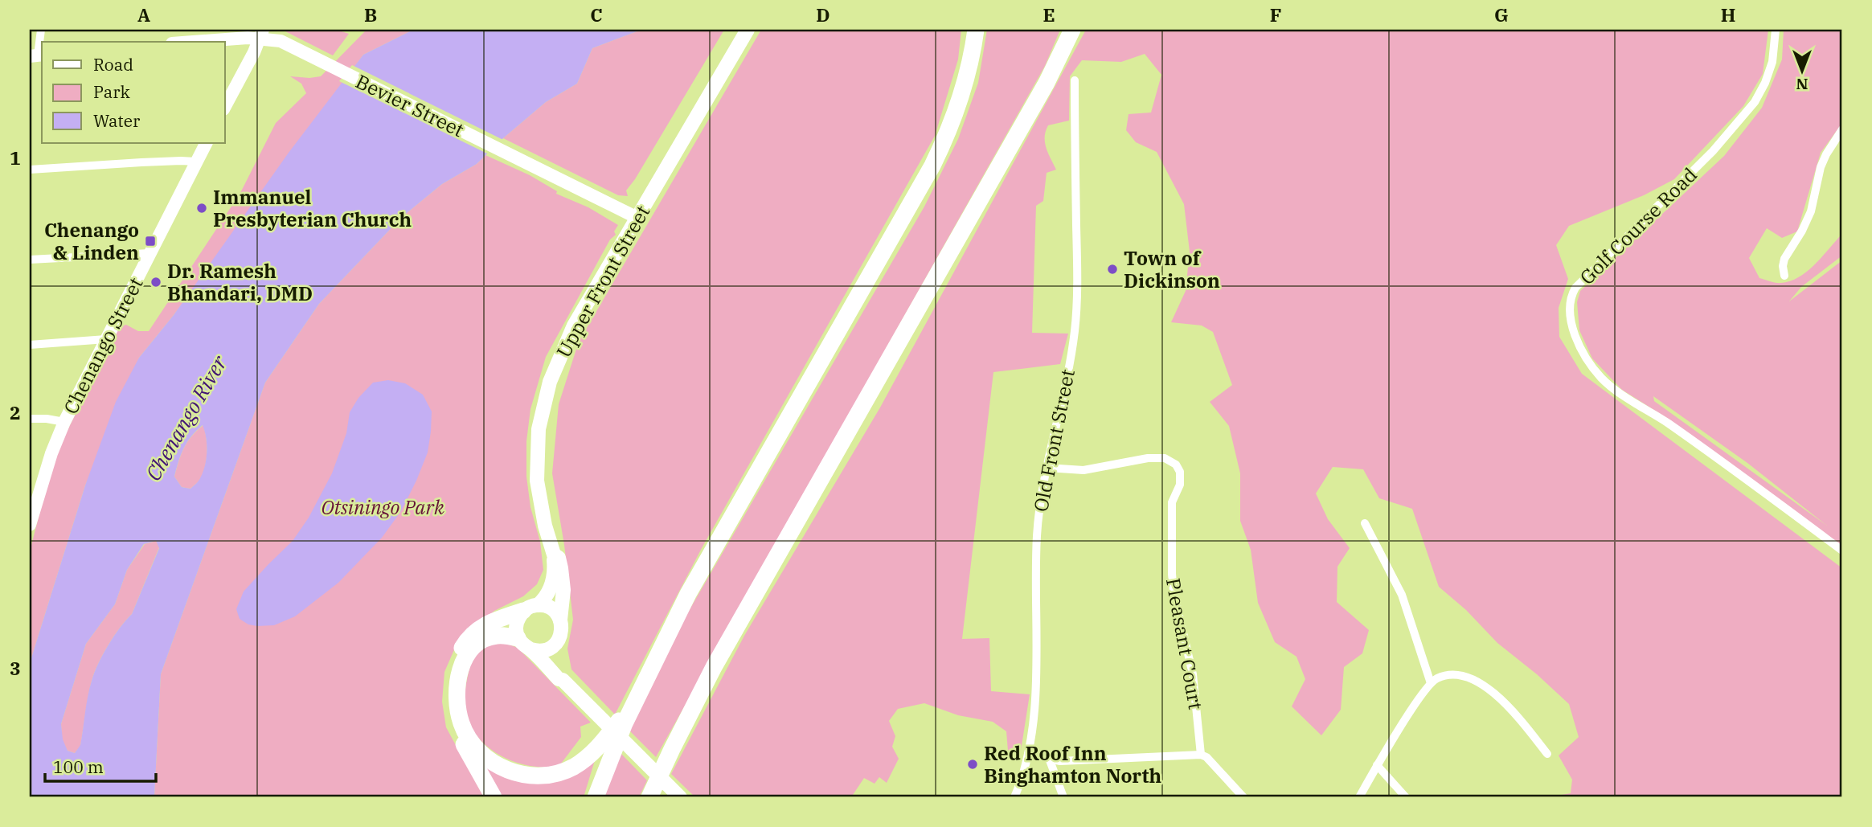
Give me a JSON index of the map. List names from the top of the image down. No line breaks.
{"streets":{"main road":["Bevier Street","Upper Front Street","Chenango Street"],"street":["Golf Course Road","Old Front Street","Pleasant Court"]},"crossings":[["Bevier Street","Upper Front Street"],["Old Front Street","Pleasant Court"]],"water":["Chenango River"],"parks":["Otsiningo Park"],"places":{"other":["Immanuel Presbyterian Church","Town of Dickinson","Dr. Ramesh Bhandari, DMD","Red Roof Inn Binghamton North"],"transit":["Chenango & Linden"]},"legend":["Road","Park","Water"],"scale_bar":"100 m","north":"bottom","grid":{"columns":["A","B","C","D","E","F","G","H"],"rows":["1","2","3"]}}
